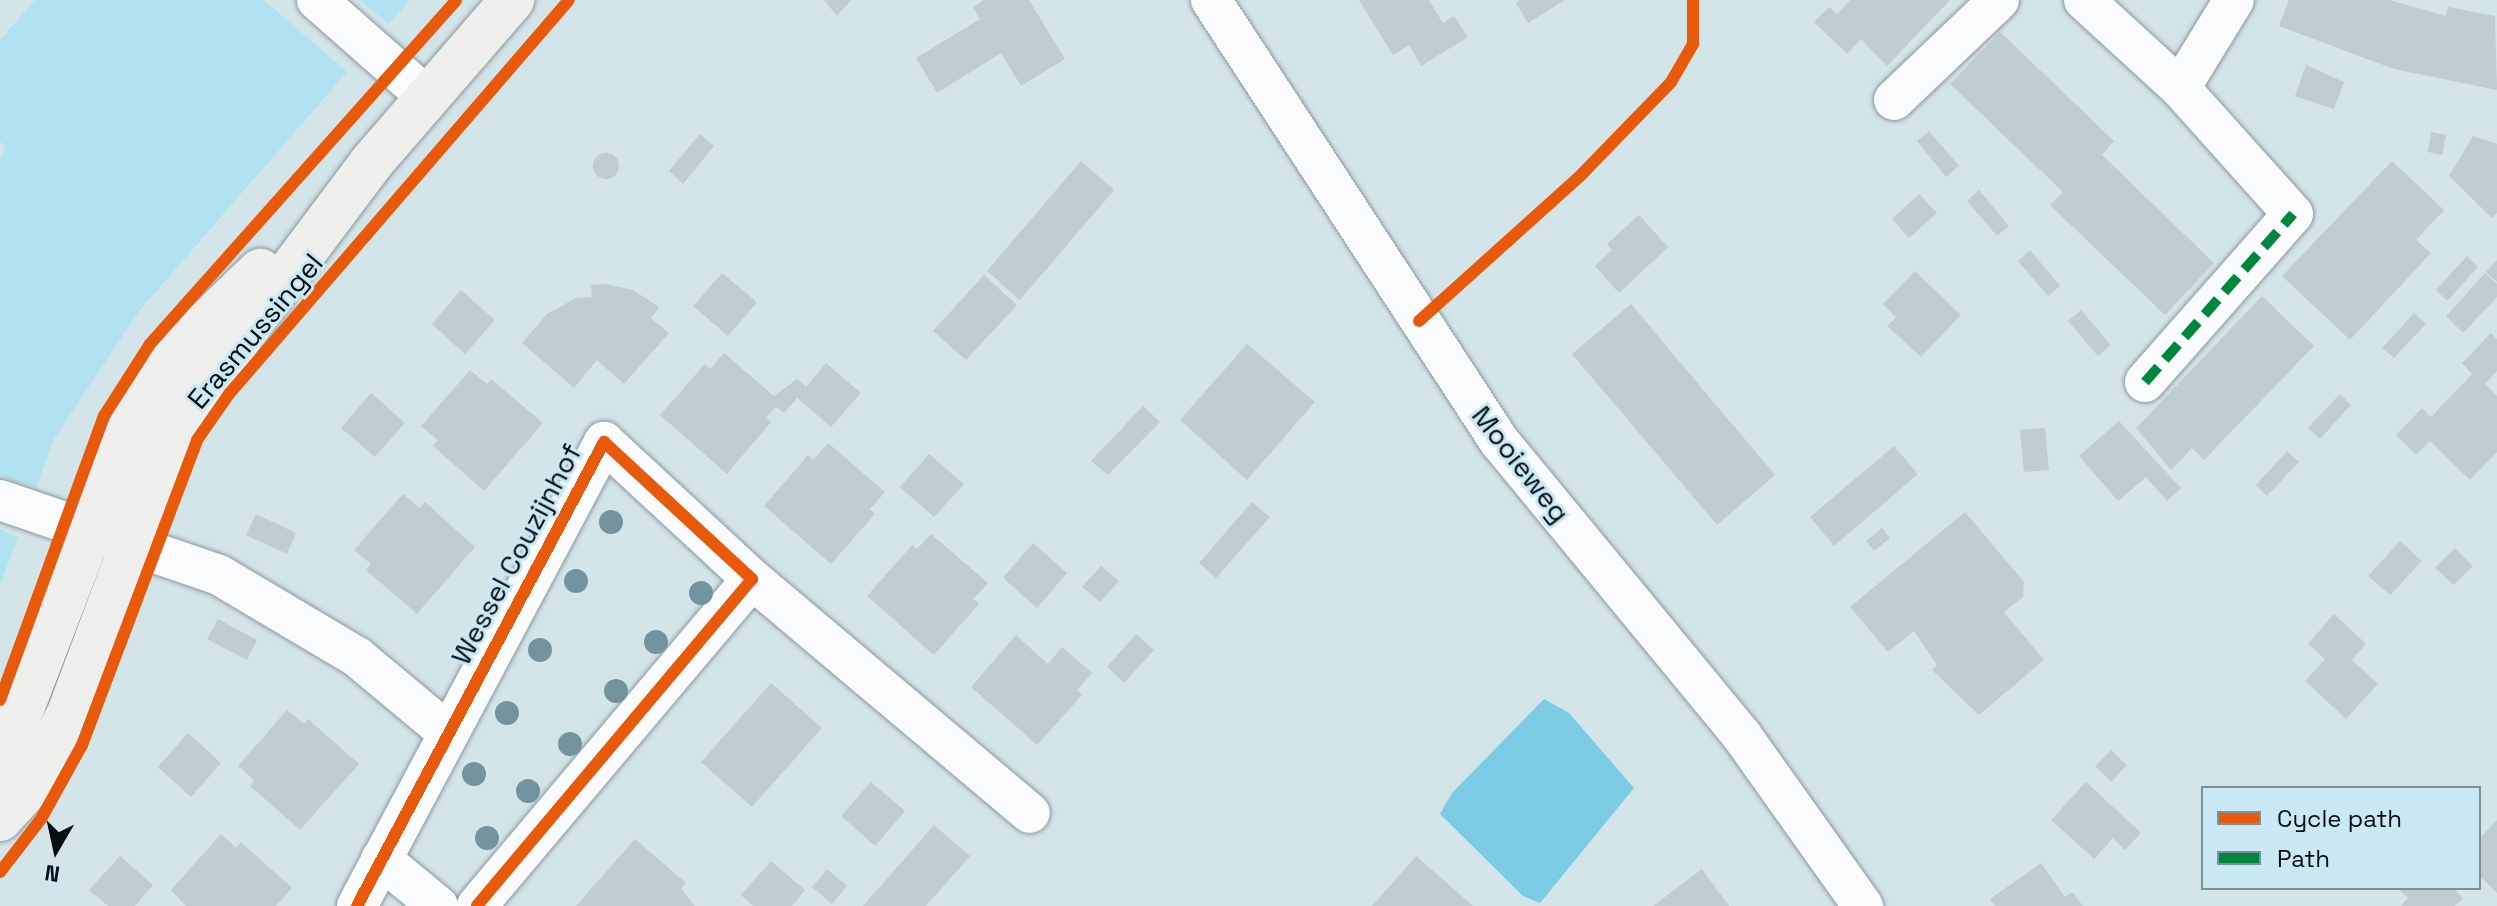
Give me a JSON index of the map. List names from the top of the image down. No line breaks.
{"streets":{"street":["Erasmussingel","Mooieweg","Wessel Couzijnhof"]},"legend":["Cycle path","Path"],"north":"bottom"}
